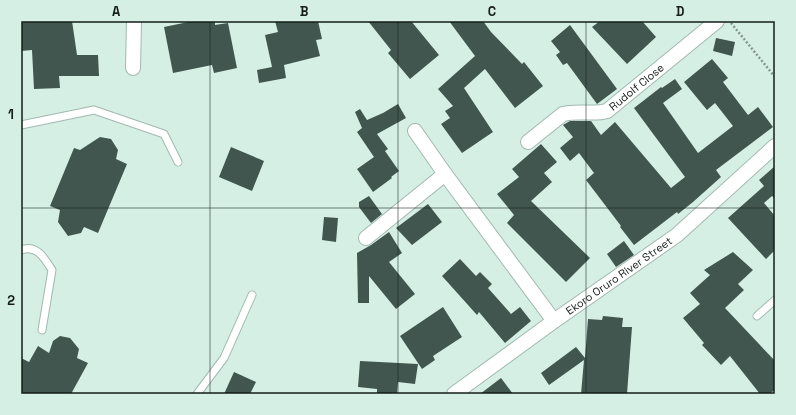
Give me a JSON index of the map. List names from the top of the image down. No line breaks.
{"streets":{"street":["Rudolf Close","Ekoro Oruro River Street"]},"grid":{"columns":["A","B","C","D"],"rows":["1","2"]}}
